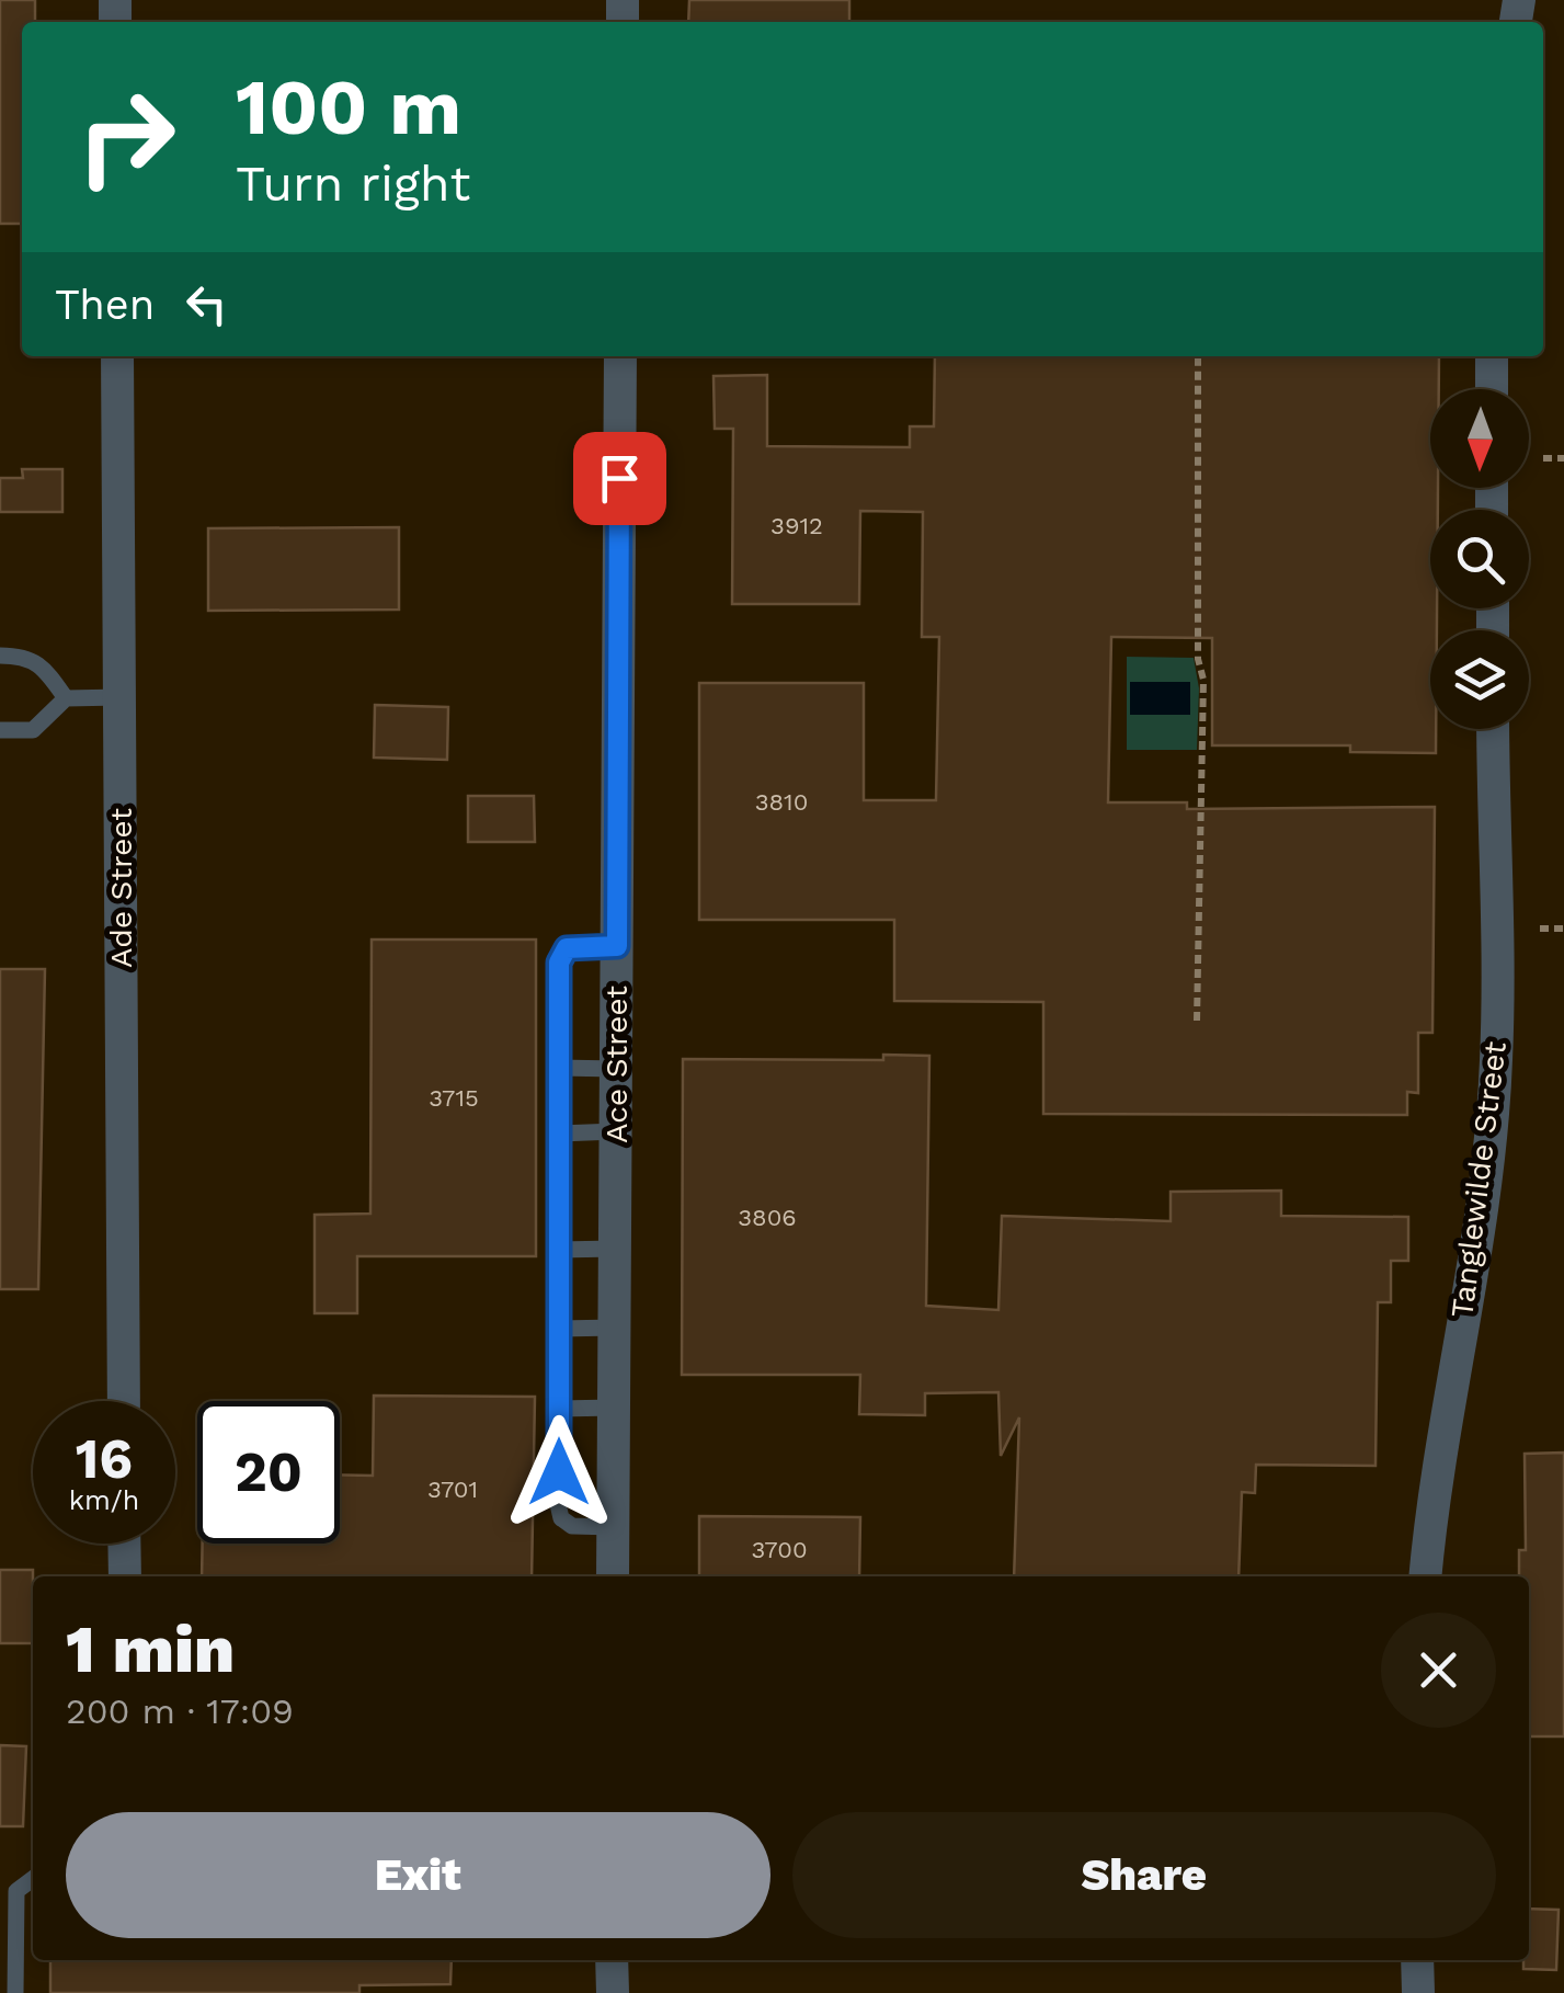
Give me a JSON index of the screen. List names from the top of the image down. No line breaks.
{"streets":{"street":["Ade Street","Ace Street","Tanglewilde Street"]},"house_numbers":["3912","3810","3715","3806","3701","3700"],"north":"bottom","page":{"turn":["100 m","Turn right"],"then":"Then","speed":"16 km/h","limit":"20","heading":["1 min","200 m · 17:09"],"buttons":["Exit","Share"]}}
